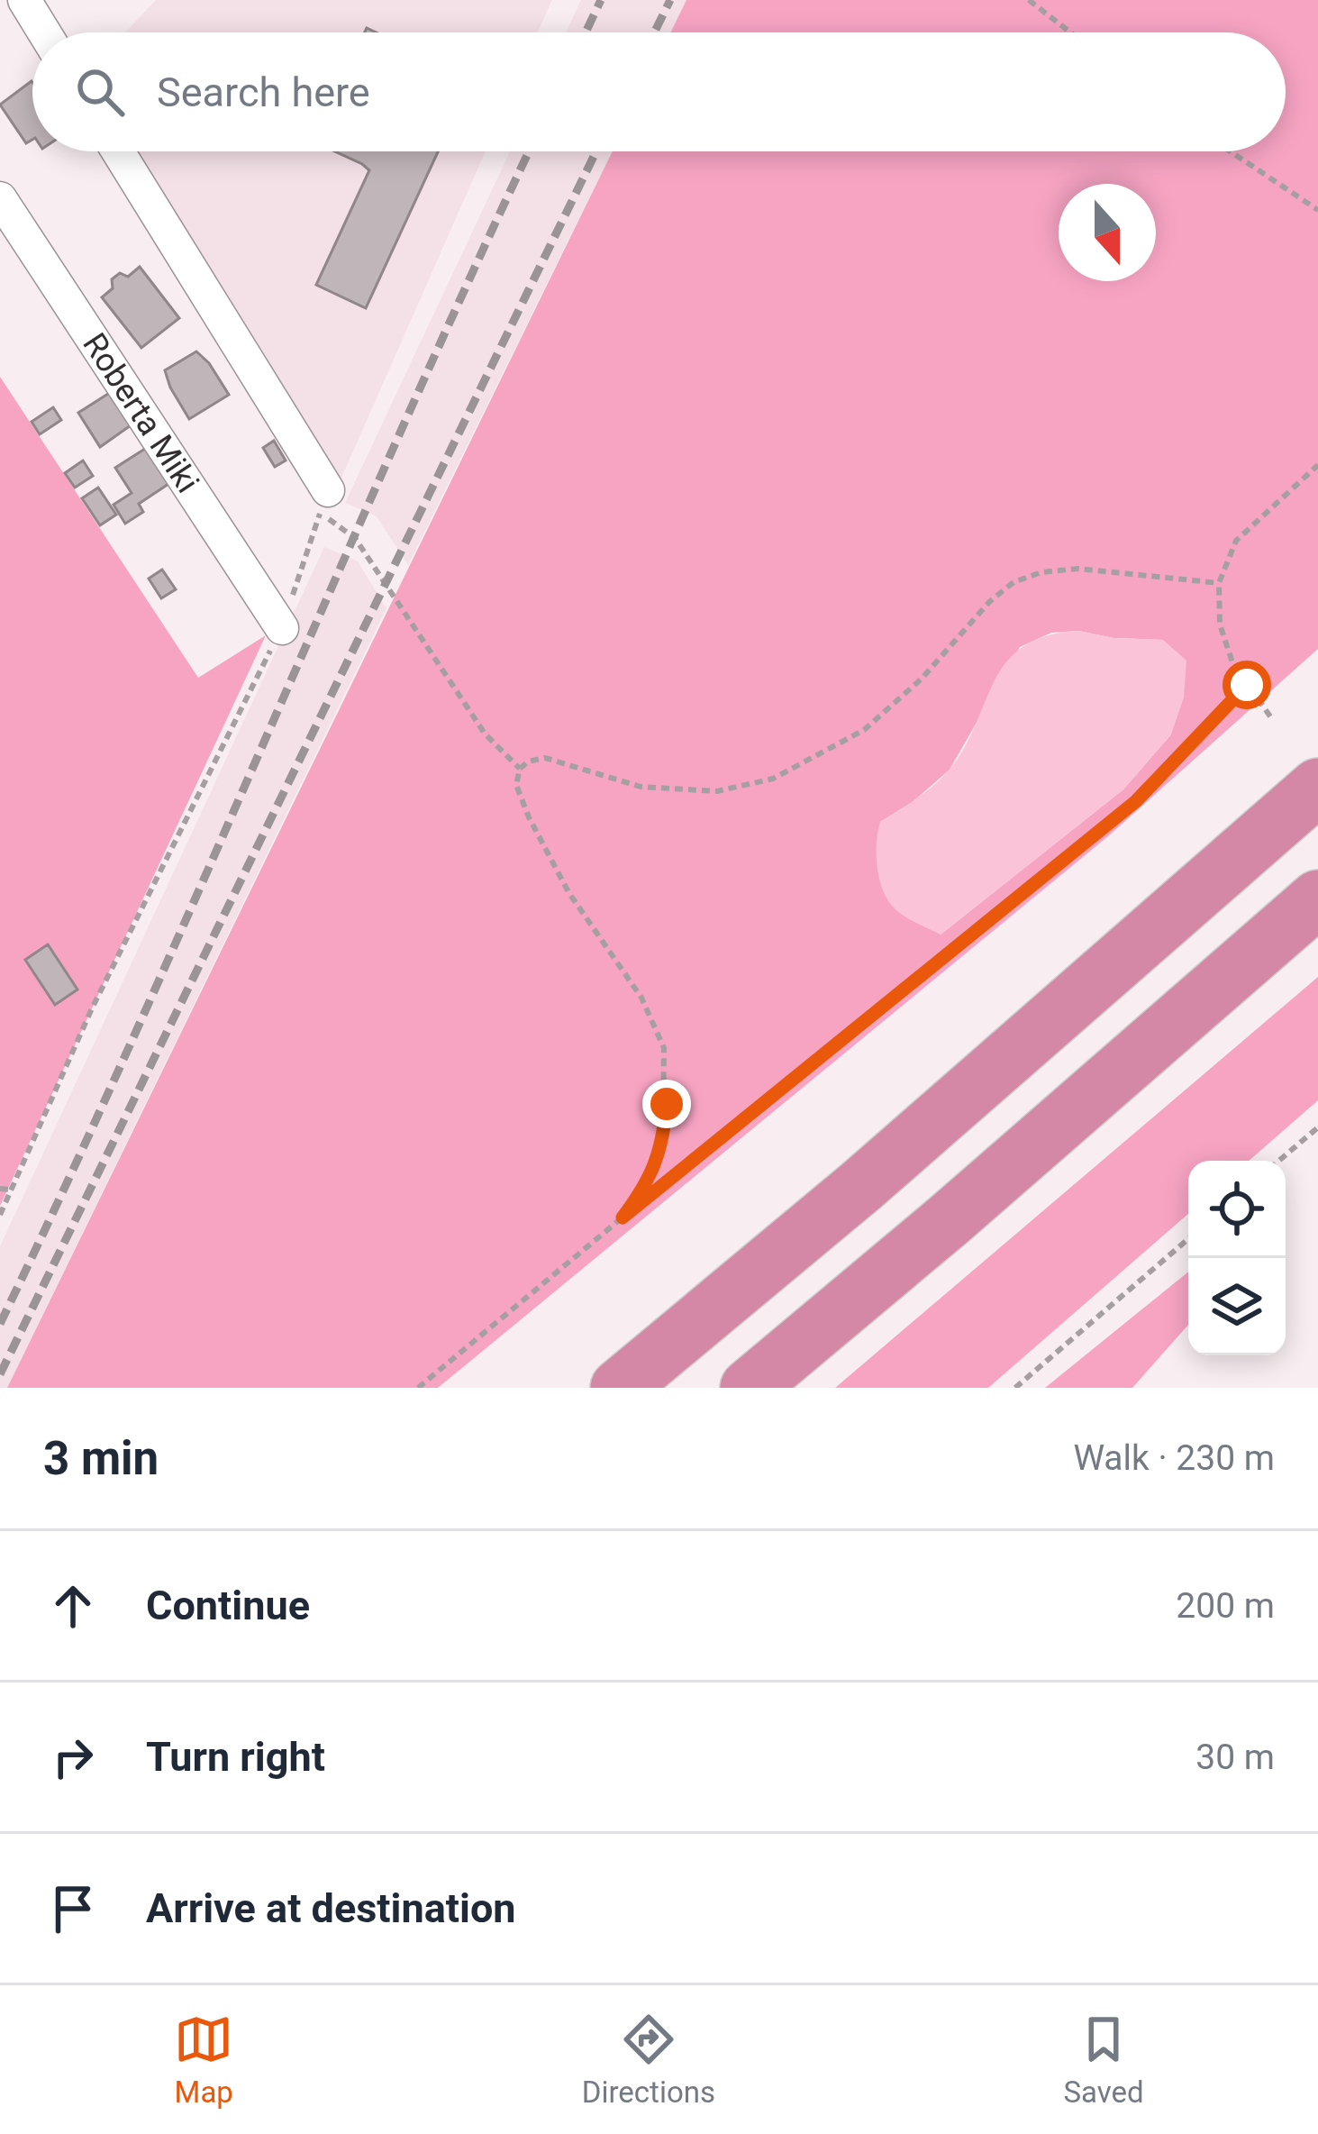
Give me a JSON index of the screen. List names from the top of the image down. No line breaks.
{"streets":{"street":["Roberta Miki"]},"north":"bottom","page":{"search":"Search here","heading":["3 min","Walk · 230 m"],"list":[["Continue","200 m"],["Turn right","30 m"],"Arrive at destination"],"nav":["Map","Directions","Saved"]}}
